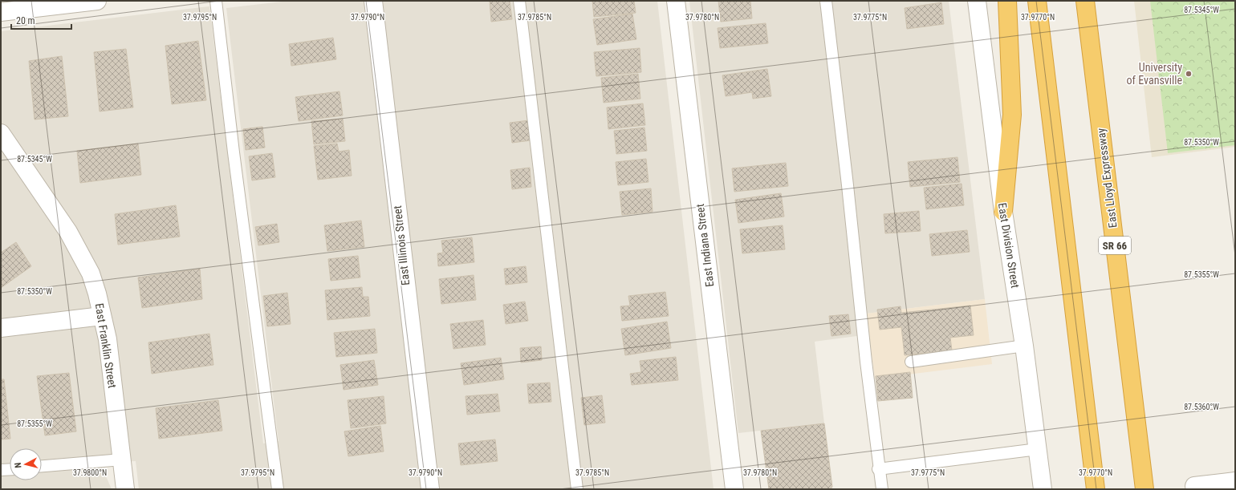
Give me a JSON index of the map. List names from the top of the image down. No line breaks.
{"streets":{"highway":["East Lloyd Expressway","SR 66"],"street":["East Illinois Street","East Indiana Street","East Division Street","East Franklin Street"]},"places":["University of Evansville"],"scale_bar":"20 m","north":"left","coordinates":["87.5345°W","37.9795°N","37.9790°N","37.9785°N","37.9780°N","37.9775°N","37.9770°N","87.5350°W","87.5355°W","87.5360°W","37.9800°N"]}
